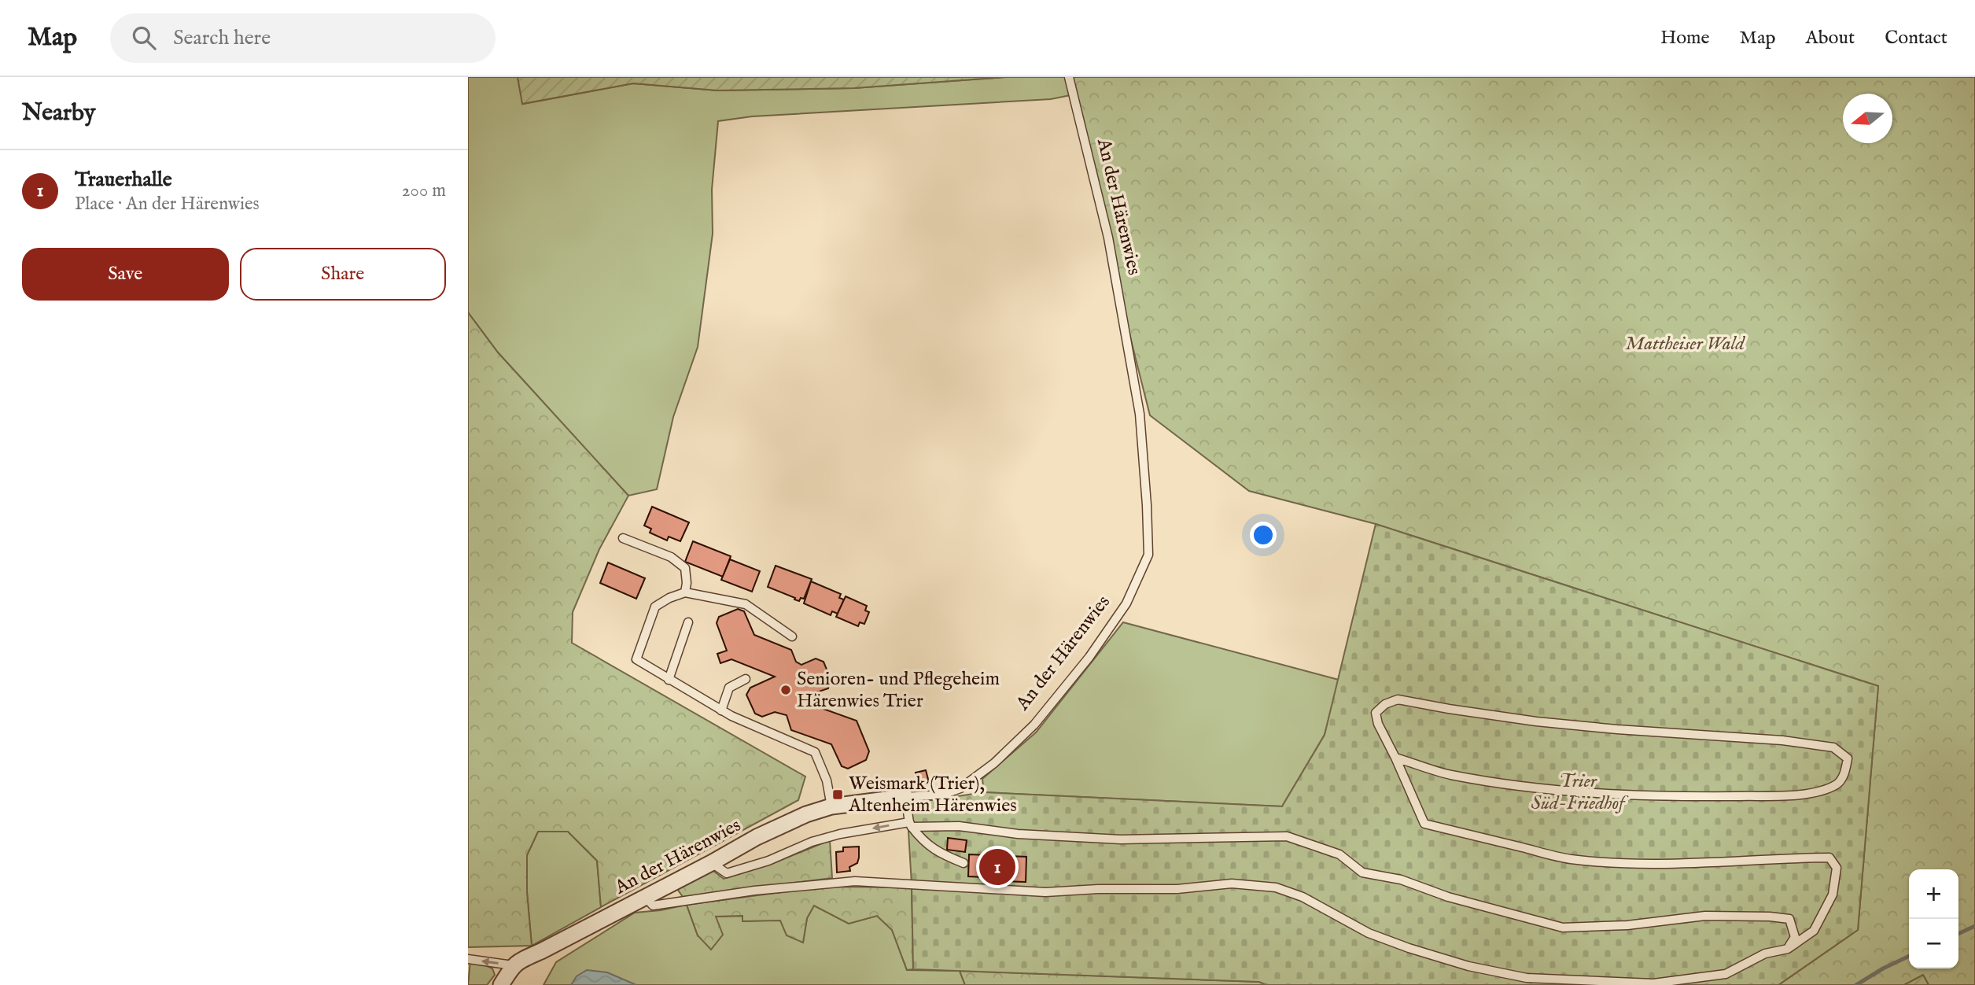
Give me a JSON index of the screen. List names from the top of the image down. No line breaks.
{"streets":{"street":["An der Härenwies"]},"parks":["Mattheiser Wald","Trier Süd-Friedhof"],"places":{"other":["Senioren- und Pflegeheim Härenwies Trier"],"transit":["Weismark (Trier), Altenheim Härenwies"]},"north":"left","page":{"header":"Map","search":"Search here","nav":["Home","Map","About","Contact"],"heading":"Nearby","list":[{"mark":"1","name":"Trauerhalle","note":"Place · An der Härenwies","value":"200 m"}],"buttons":["Save","Share"],"pins":"1","map_buttons":["+","−"]}}
